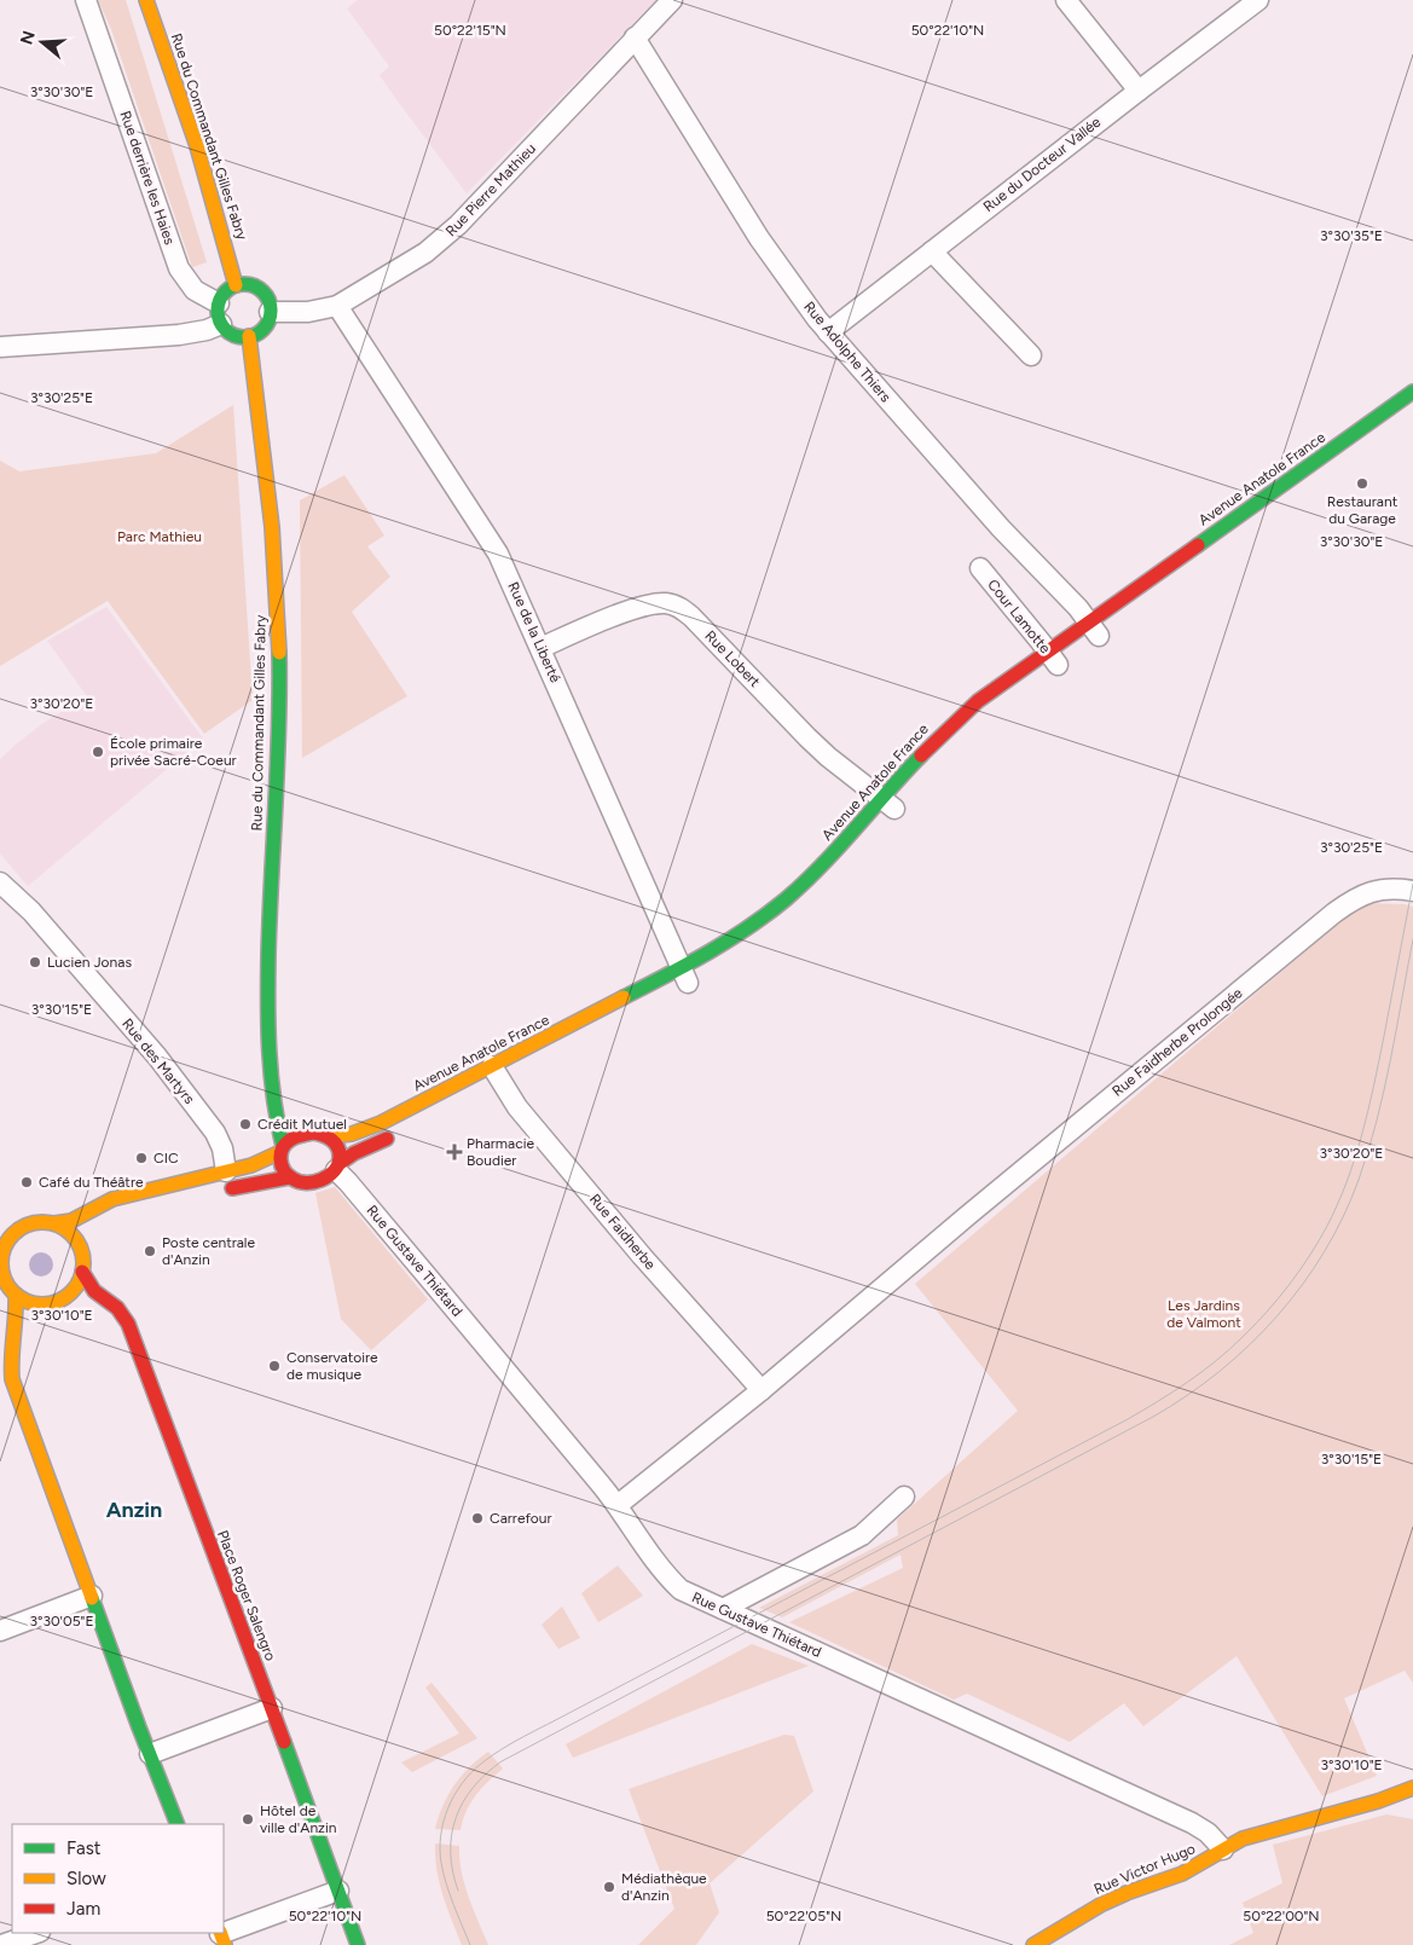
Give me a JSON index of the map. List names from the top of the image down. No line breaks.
{"streets":{"street":["Rue du Commandant Gilles Fabry","Rue du Docteur Vallée","Rue derrière les Haies","Rue Pierre Mathieu","Rue Adolphe Thiers","Avenue Anatole France","Cour Lamotte","Rue de la Liberté","Rue Lobert","Rue Faidherbe Prolongée","Rue des Martyrs","Rue Faidherbe","Rue Gustave Thiétard","Place Roger Salengro","Rue Victor Hugo"]},"crossings":[["Rue du Commandant Gilles Fabry","Rue derrière les Haies"],["Rue du Commandant Gilles Fabry","Rue Pierre Mathieu"],["Rue du Commandant Gilles Fabry","Avenue Anatole France"],["Rue du Commandant Gilles Fabry","Rue Gustave Thiétard"],["Rue du Docteur Vallée","Rue Adolphe Thiers"],["Rue derrière les Haies","Rue Pierre Mathieu"],["Rue Pierre Mathieu","Rue Adolphe Thiers"],["Rue Pierre Mathieu","Rue de la Liberté"],["Rue Adolphe Thiers","Avenue Anatole France"],["Avenue Anatole France","Cour Lamotte"],["Avenue Anatole France","Rue de la Liberté"],["Avenue Anatole France","Rue Lobert"],["Avenue Anatole France","Rue Faidherbe"],["Avenue Anatole France","Rue Gustave Thiétard"],["Rue de la Liberté","Rue Lobert"],["Rue Faidherbe Prolongée","Rue Faidherbe"],["Rue Gustave Thiétard","Rue Victor Hugo"]],"districts":["Anzin"],"parks":["Parc Mathieu","Les Jardins de Valmont"],"places":{"other":["Restaurant du Garage","École primaire privée Sacré-Coeur","Lucien Jonas","Crédit Mutuel","CIC","Café du Théâtre","Poste centrale d'Anzin","Conservatoire de musique","Carrefour","Hôtel de ville d'Anzin","Médiathèque d'Anzin"],"health":["Pharmacie Boudier"]},"legend":["Fast","Slow","Jam"],"north":"left","coordinates":["50°22'15\"N","50°22'10\"N","3°30'30\"E","3°30'35\"E","3°30'25\"E","3°30'20\"E","3°30'15\"E","3°30'10\"E","3°30'05\"E","50°22'05\"N","50°22'00\"N"]}
